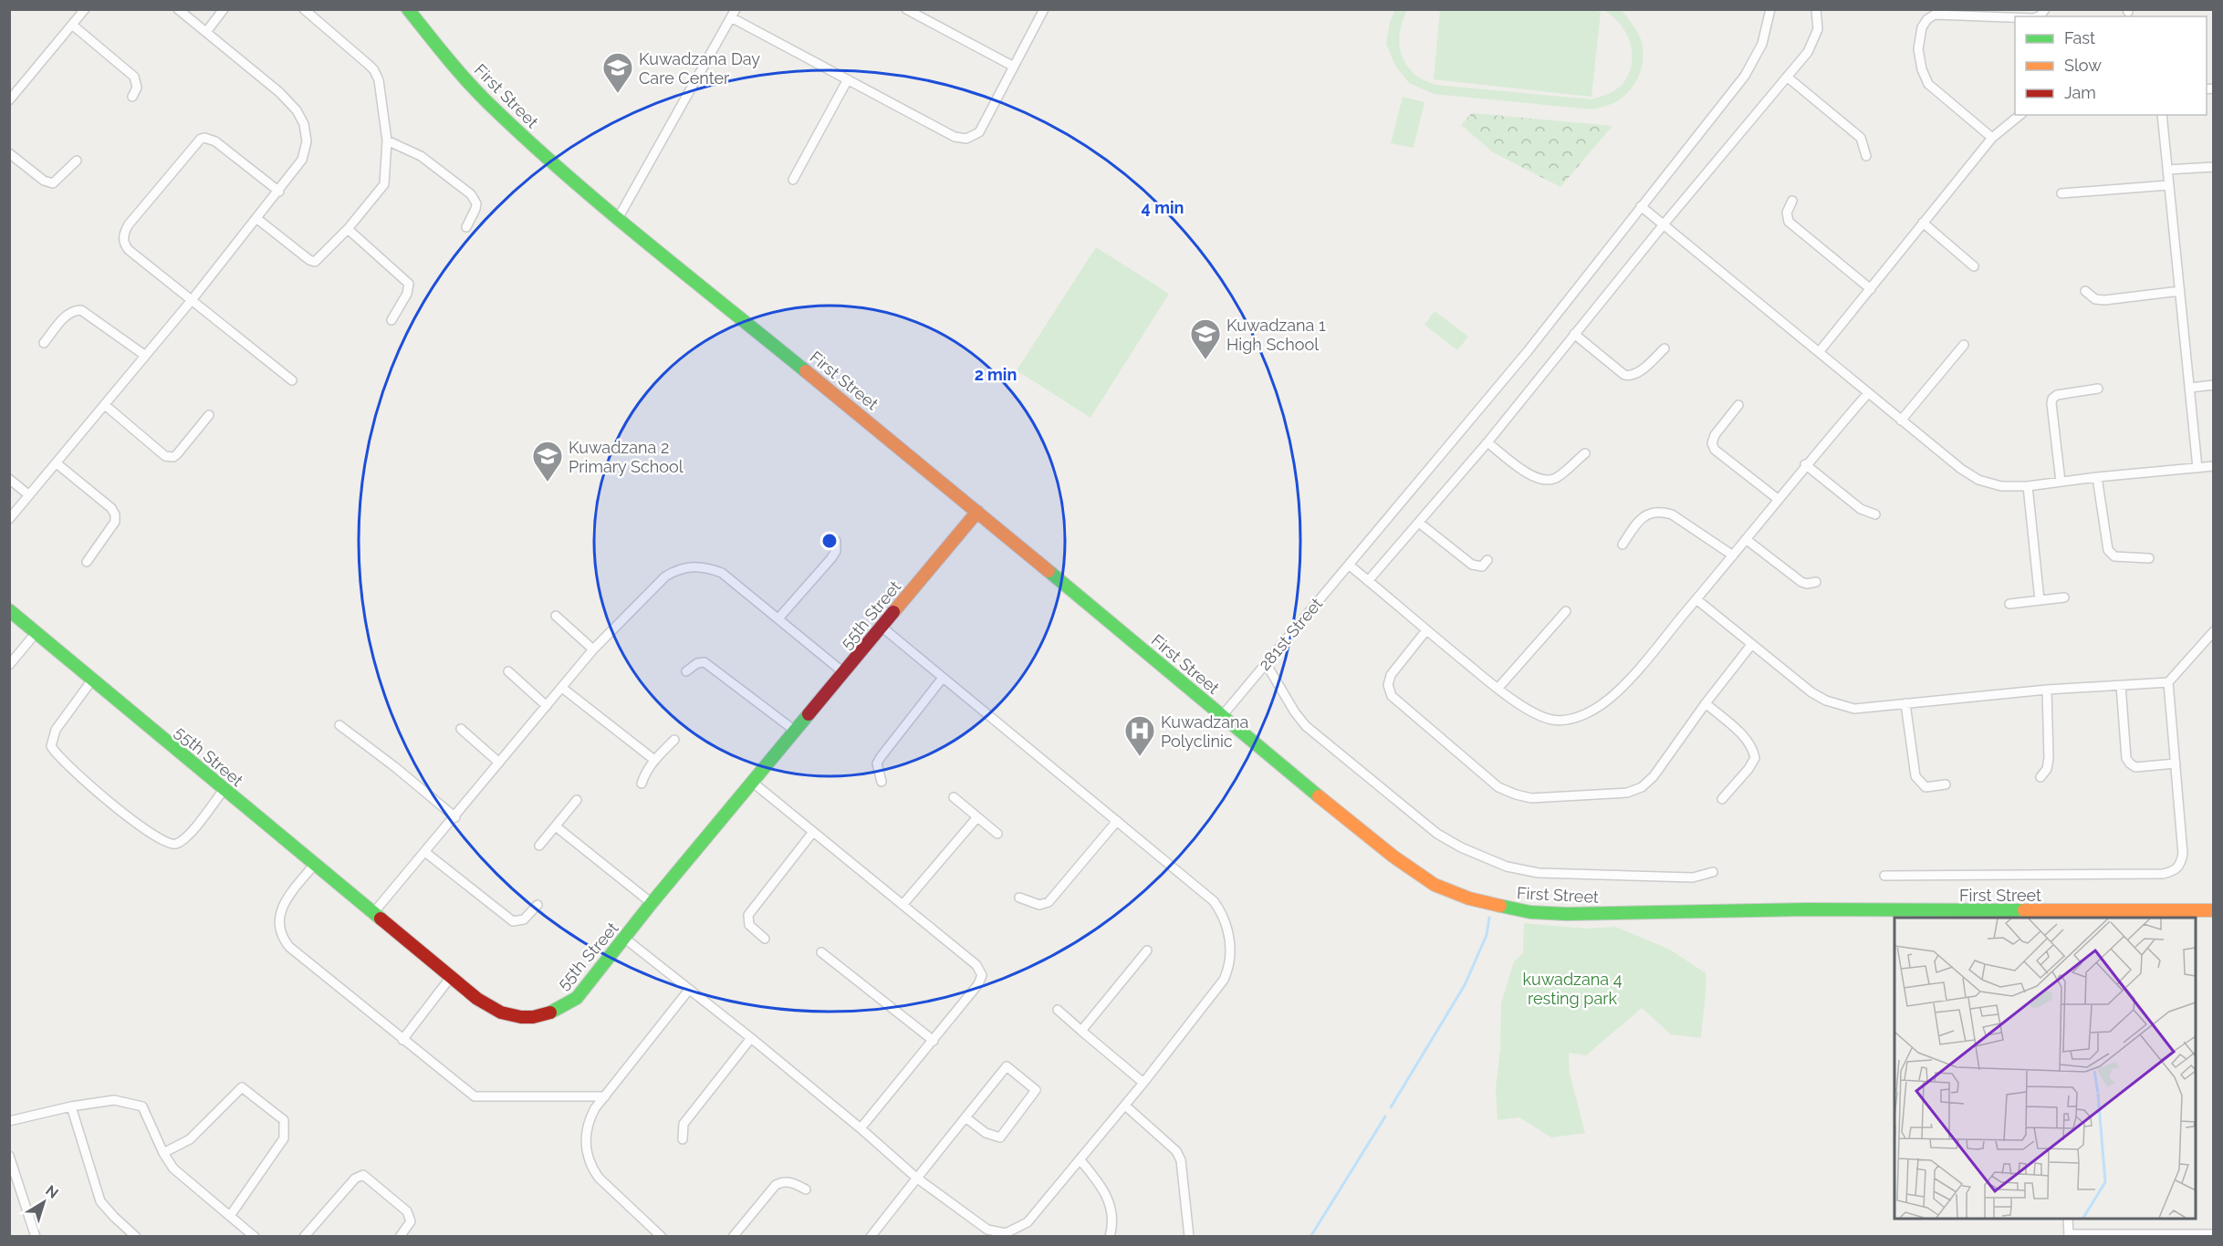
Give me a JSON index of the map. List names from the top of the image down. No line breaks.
{"streets":{"street":["First Street","55th Street","281st Street"]},"crossings":[["First Street","55th Street"],["First Street","281st Street"]],"parks":["kuwadzana 4 resting park"],"places":{"school or university":["Kuwadzana Day Care Center","Kuwadzana 1 High School","Kuwadzana 2 Primary School"],"hospital":["Kuwadzana Polyclinic"]},"legend":["Fast","Slow","Jam"],"north":"top right","rings":["4 min","2 min"]}
